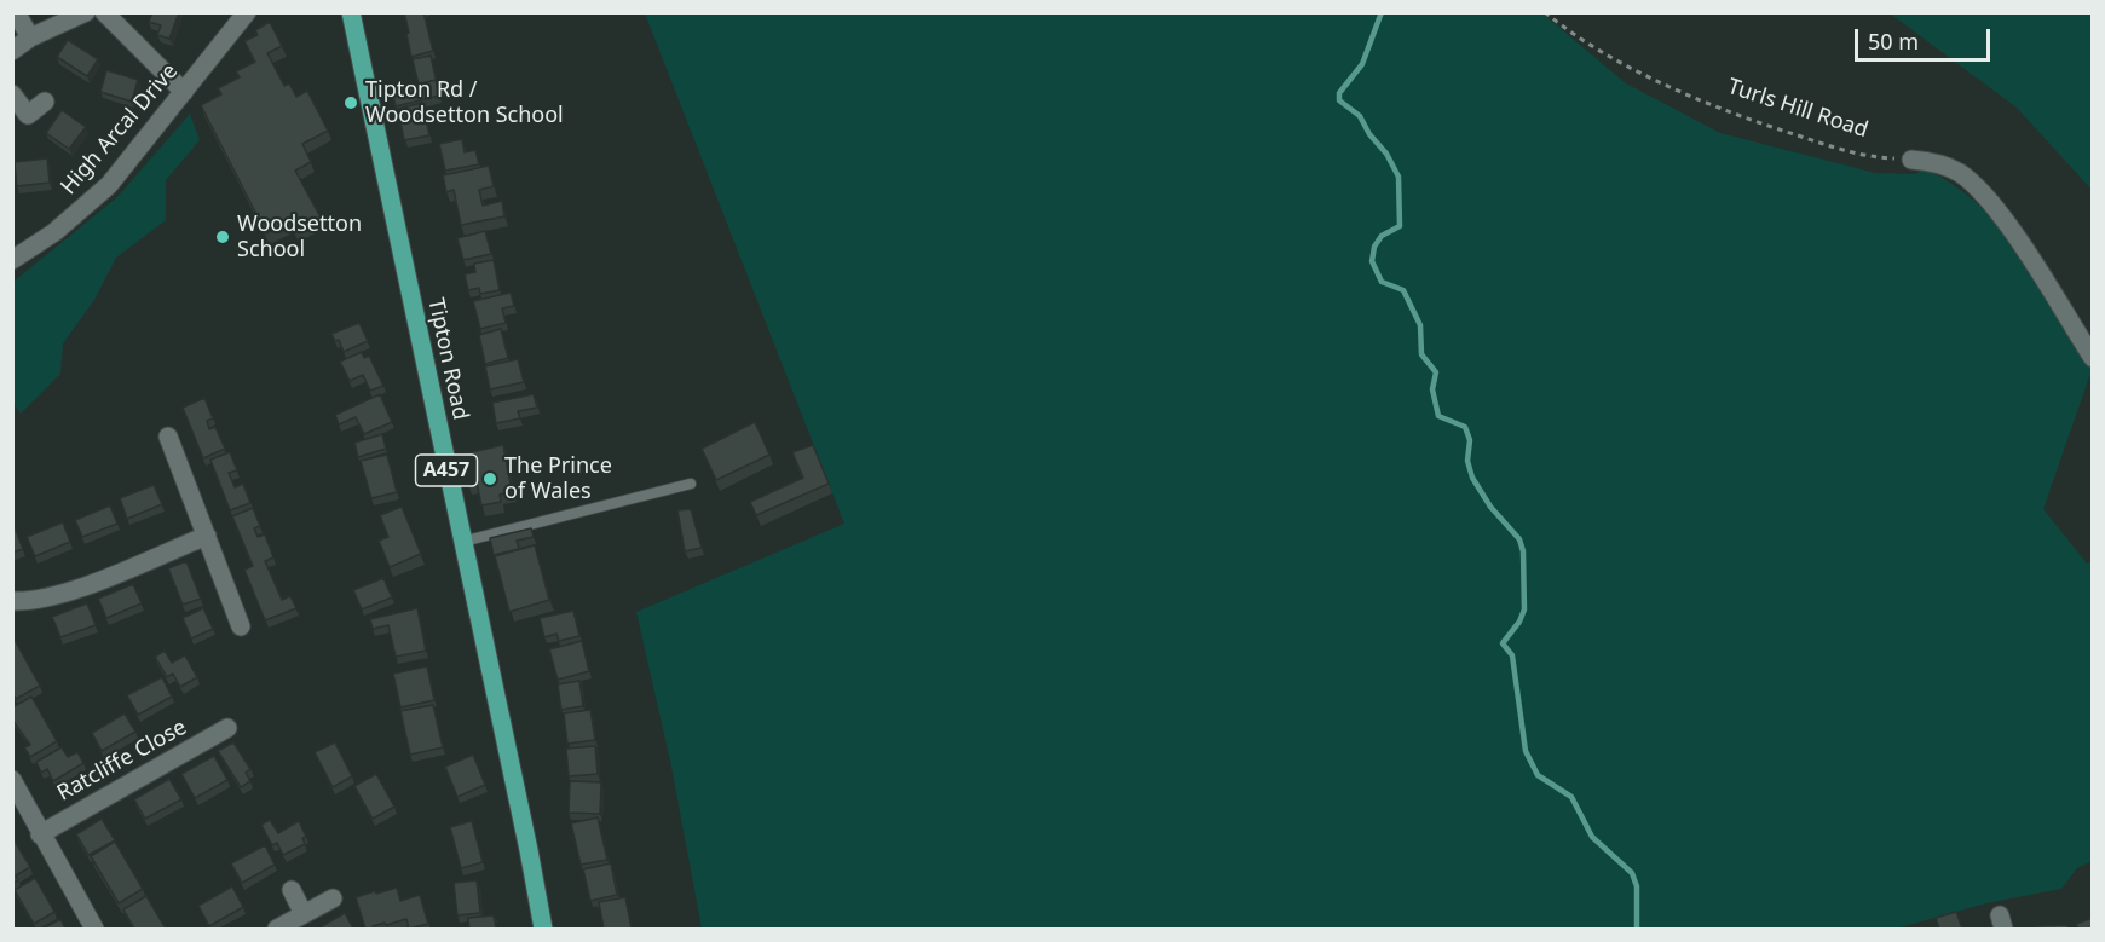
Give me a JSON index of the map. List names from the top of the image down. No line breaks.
{"streets":{"main road":["Tipton Road","A457"],"street":["High Arcal Drive","Ratcliffe Close"],"path":["Turls Hill Road"]},"places":["Tipton Rd / Woodsetton School","Woodsetton School","The Prince of Wales"],"scale_bar":"50 m"}
